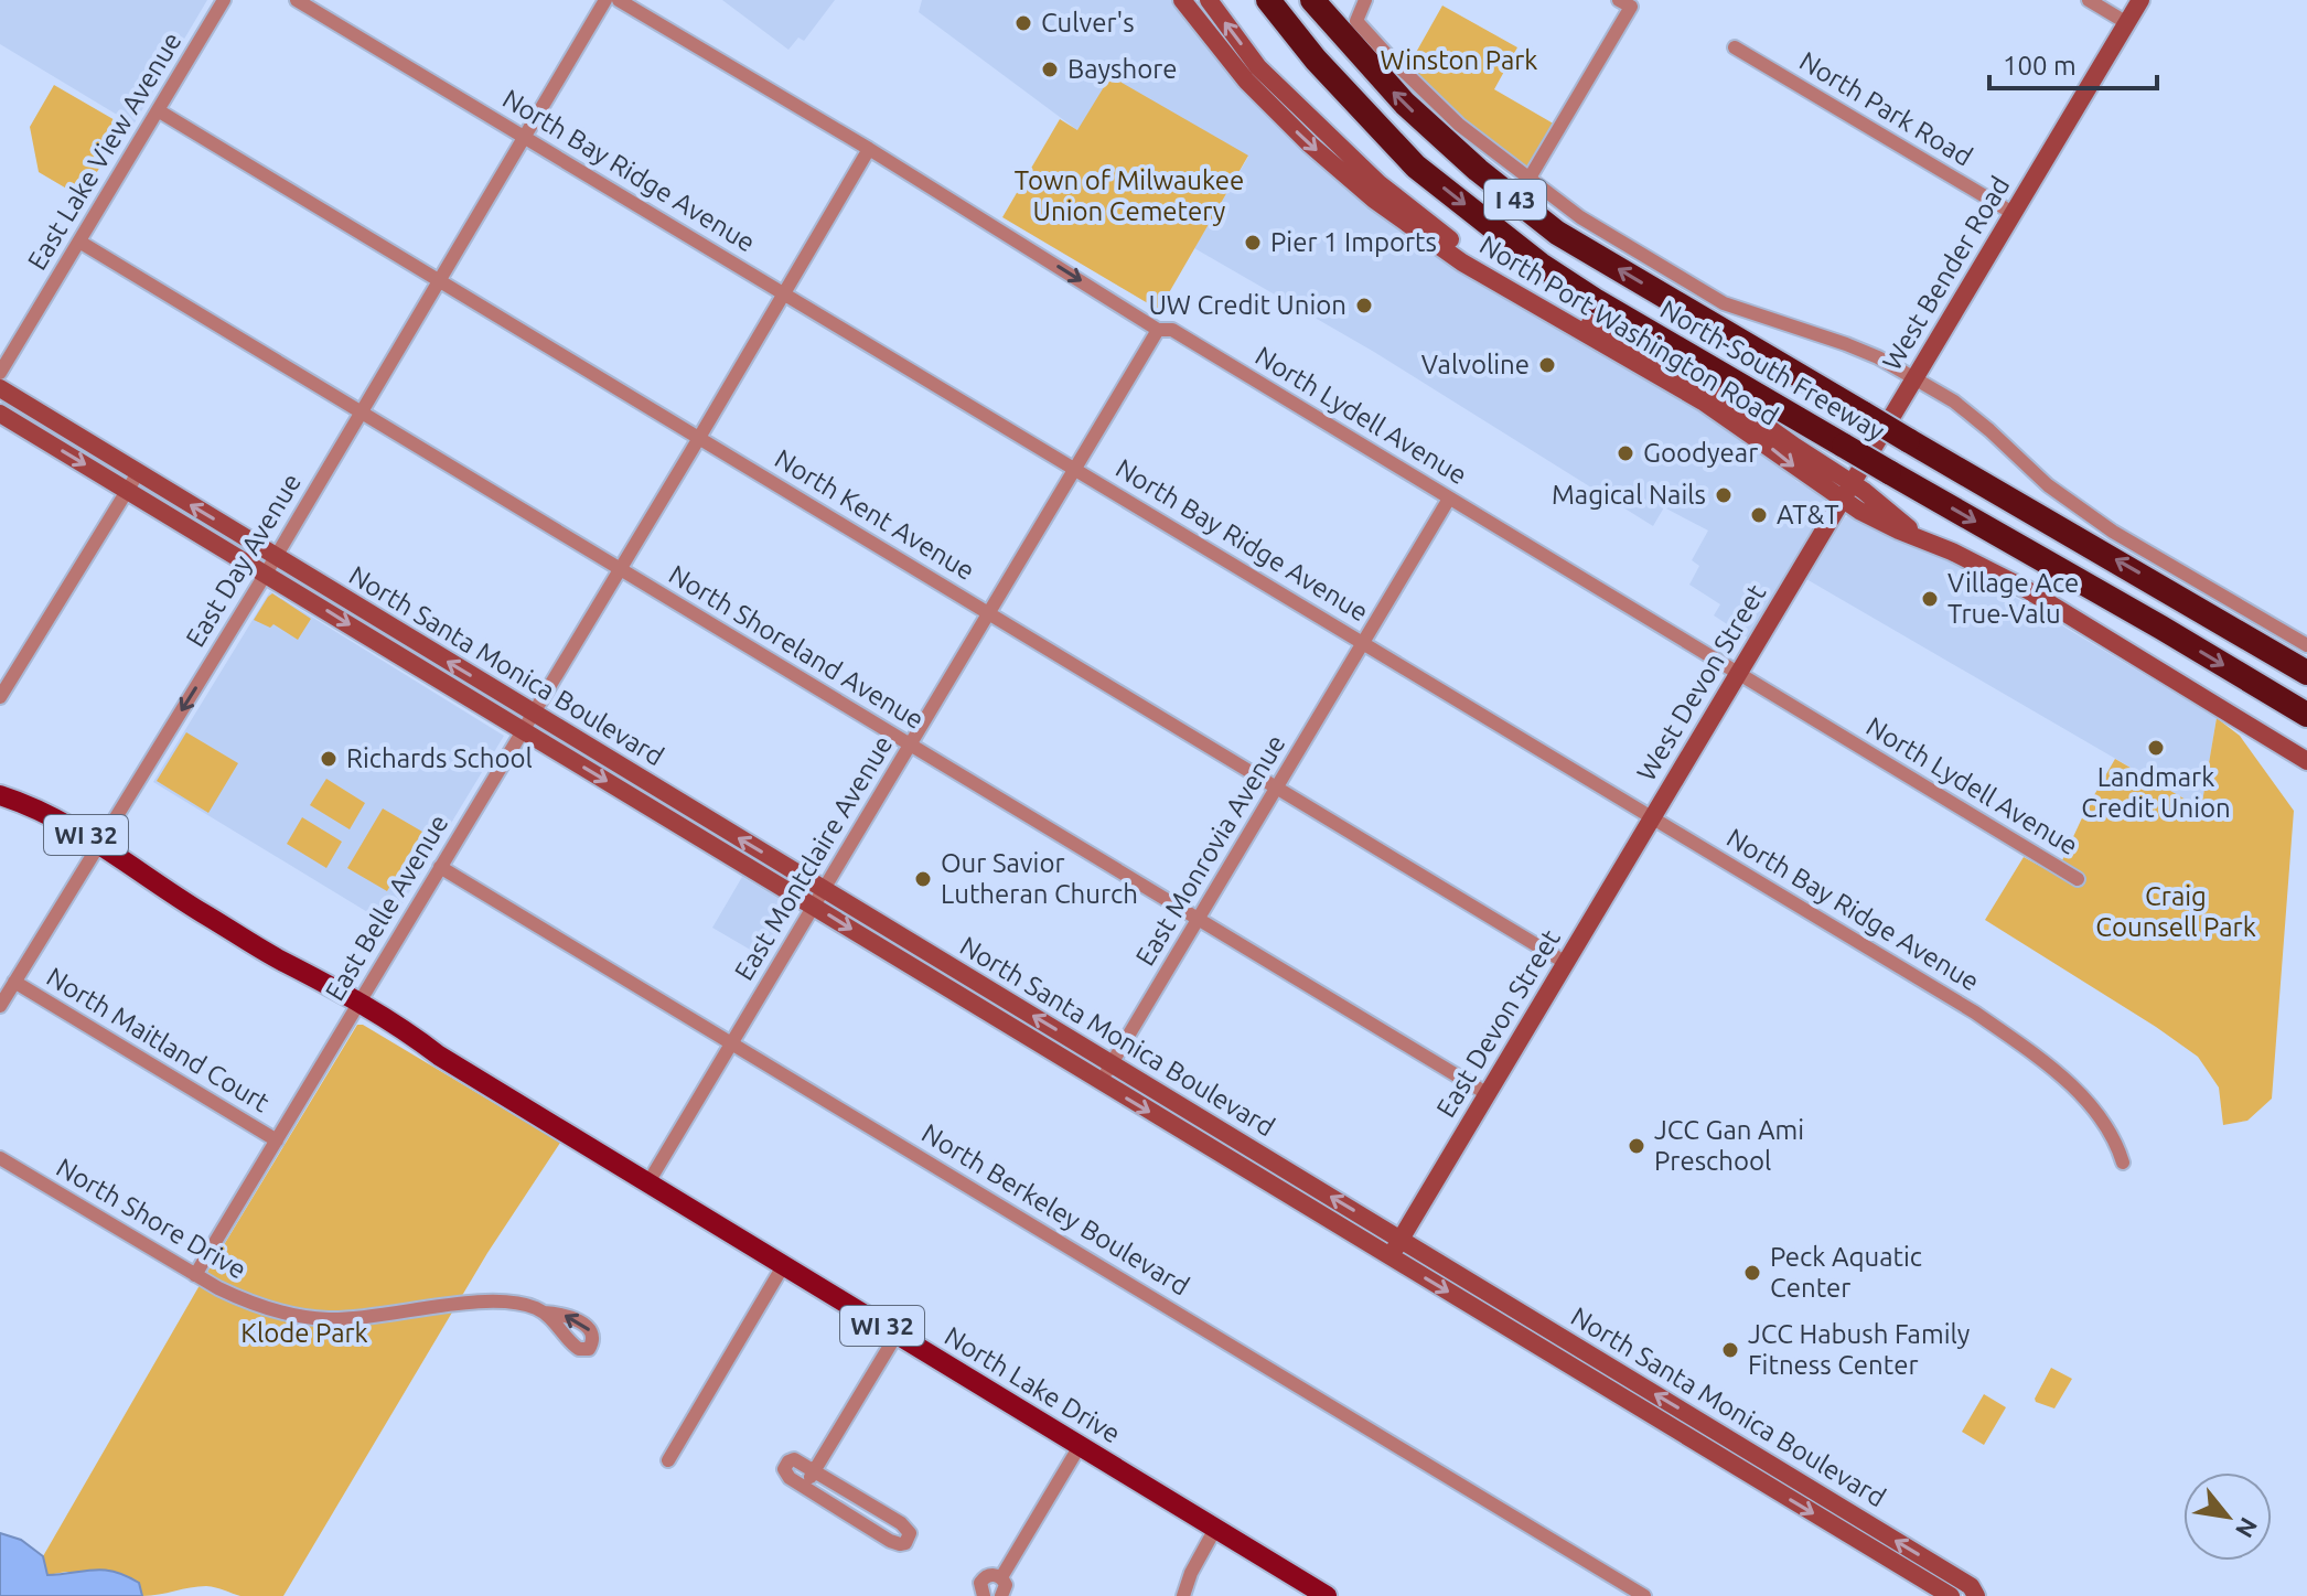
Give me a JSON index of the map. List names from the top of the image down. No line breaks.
{"streets":{"highway":["I 43","North-South Freeway"],"main road":["WI 32","North Lake Drive"],"street":["North Park Road","East Lake View Avenue","North Bay Ridge Avenue","West Bender Road","North Port Washington Road","North Lydell Avenue","North Kent Avenue","East Day Avenue","North Shoreland Avenue","North Santa Monica Boulevard","West Devon Street","East Monrovia Avenue","East Montclaire Avenue","East Belle Avenue","East Devon Street","North Maitland Court","North Berkeley Boulevard","North Shore Drive"]},"crossings":[["North Park Road","West Bender Road"],["East Lake View Avenue","North Kent Avenue"],["East Lake View Avenue","North Shoreland Avenue"],["North Bay Ridge Avenue","East Day Avenue"],["North Bay Ridge Avenue","West Devon Street"],["North Bay Ridge Avenue","East Monrovia Avenue"],["North Bay Ridge Avenue","East Montclaire Avenue"],["North Bay Ridge Avenue","East Belle Avenue"],["North Bay Ridge Avenue","East Devon Street"],["West Bender Road","North Port Washington Road"],["West Bender Road","West Devon Street"],["North Lydell Avenue","West Devon Street"],["North Lydell Avenue","East Monrovia Avenue"],["North Lydell Avenue","East Montclaire Avenue"],["North Lydell Avenue","East Belle Avenue"],["North Kent Avenue","East Day Avenue"],["North Kent Avenue","East Monrovia Avenue"],["North Kent Avenue","East Montclaire Avenue"],["North Kent Avenue","East Belle Avenue"],["North Kent Avenue","East Devon Street"],["East Day Avenue","North Shoreland Avenue"],["East Day Avenue","North Santa Monica Boulevard"],["East Day Avenue","North Maitland Court"],["East Day Avenue","North Lake Drive"],["North Shoreland Avenue","East Monrovia Avenue"],["North Shoreland Avenue","East Montclaire Avenue"],["North Shoreland Avenue","East Belle Avenue"],["North Shoreland Avenue","East Devon Street"],["North Santa Monica Boulevard","East Monrovia Avenue"],["North Santa Monica Boulevard","East Montclaire Avenue"],["North Santa Monica Boulevard","East Belle Avenue"],["North Santa Monica Boulevard","East Devon Street"],["West Devon Street","East Devon Street"],["East Montclaire Avenue","North Berkeley Boulevard"],["East Montclaire Avenue","North Lake Drive"],["East Belle Avenue","North Maitland Court"],["East Belle Avenue","North Berkeley Boulevard"],["East Belle Avenue","North Shore Drive"],["East Belle Avenue","North Lake Drive"]],"parks":["Winston Park","Town of Milwaukee Union Cemetery","Craig Counsell Park","Klode Park"],"places":["Culver's","Bayshore","Pier 1 Imports","UW Credit Union","Valvoline","Goodyear","Magical Nails","AT&T","Village Ace True-Valu","Landmark Credit Union","Richards School","Our Savior Lutheran Church","JCC Gan Ami Preschool","Peck Aquatic Center","JCC Habush Family Fitness Center"],"scale_bar":"100 m","north":"bottom right"}
